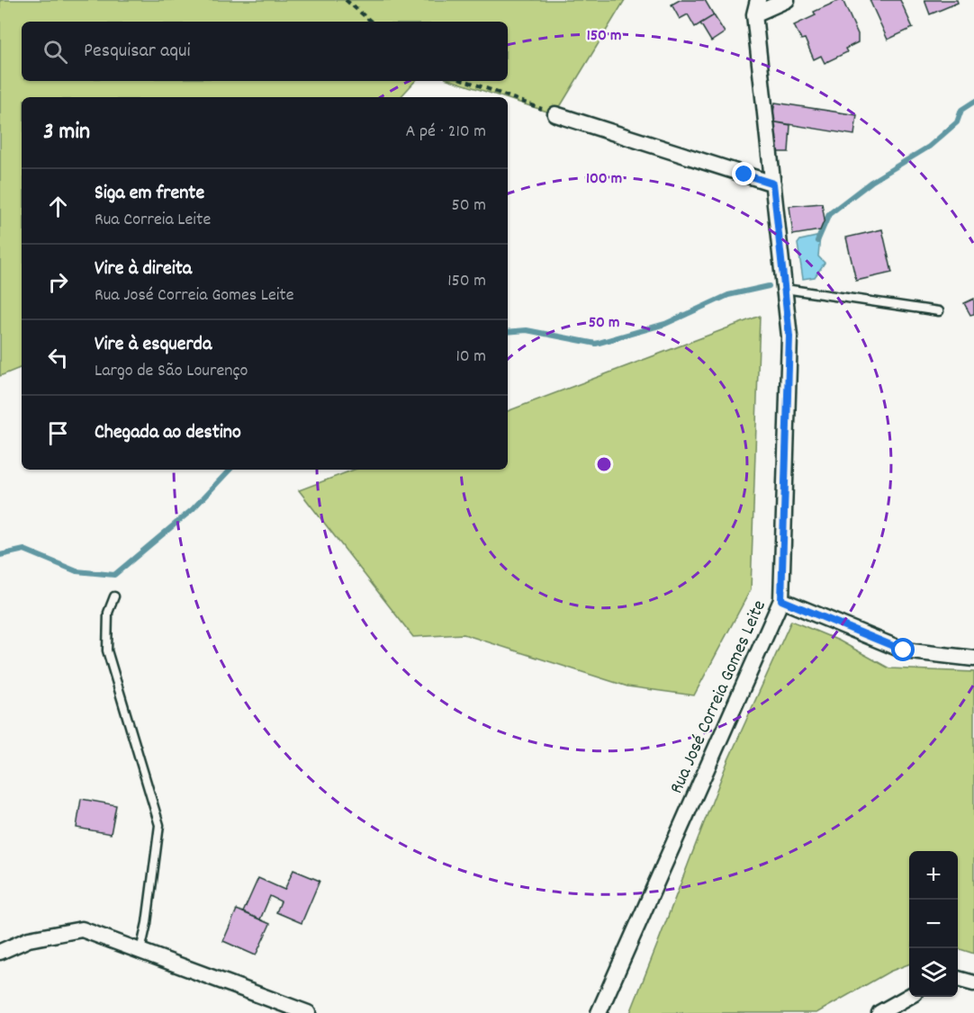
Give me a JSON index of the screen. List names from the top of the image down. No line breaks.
{"streets":{"street":["Rua José Correia Gomes Leite"]},"page":{"search":"Pesquisar aqui","heading":["3 min","A pé · 210 m"],"list":[["Siga em frente","Rua Correia Leite","50 m"],["Vire à direita","Rua José Correia Gomes Leite","150 m"],["Vire à esquerda","Largo de São Lourenço","10 m"],"Chegada ao destino"],"map_buttons":["+","−"]},"rings":["150 m","100 m","50 m"]}
